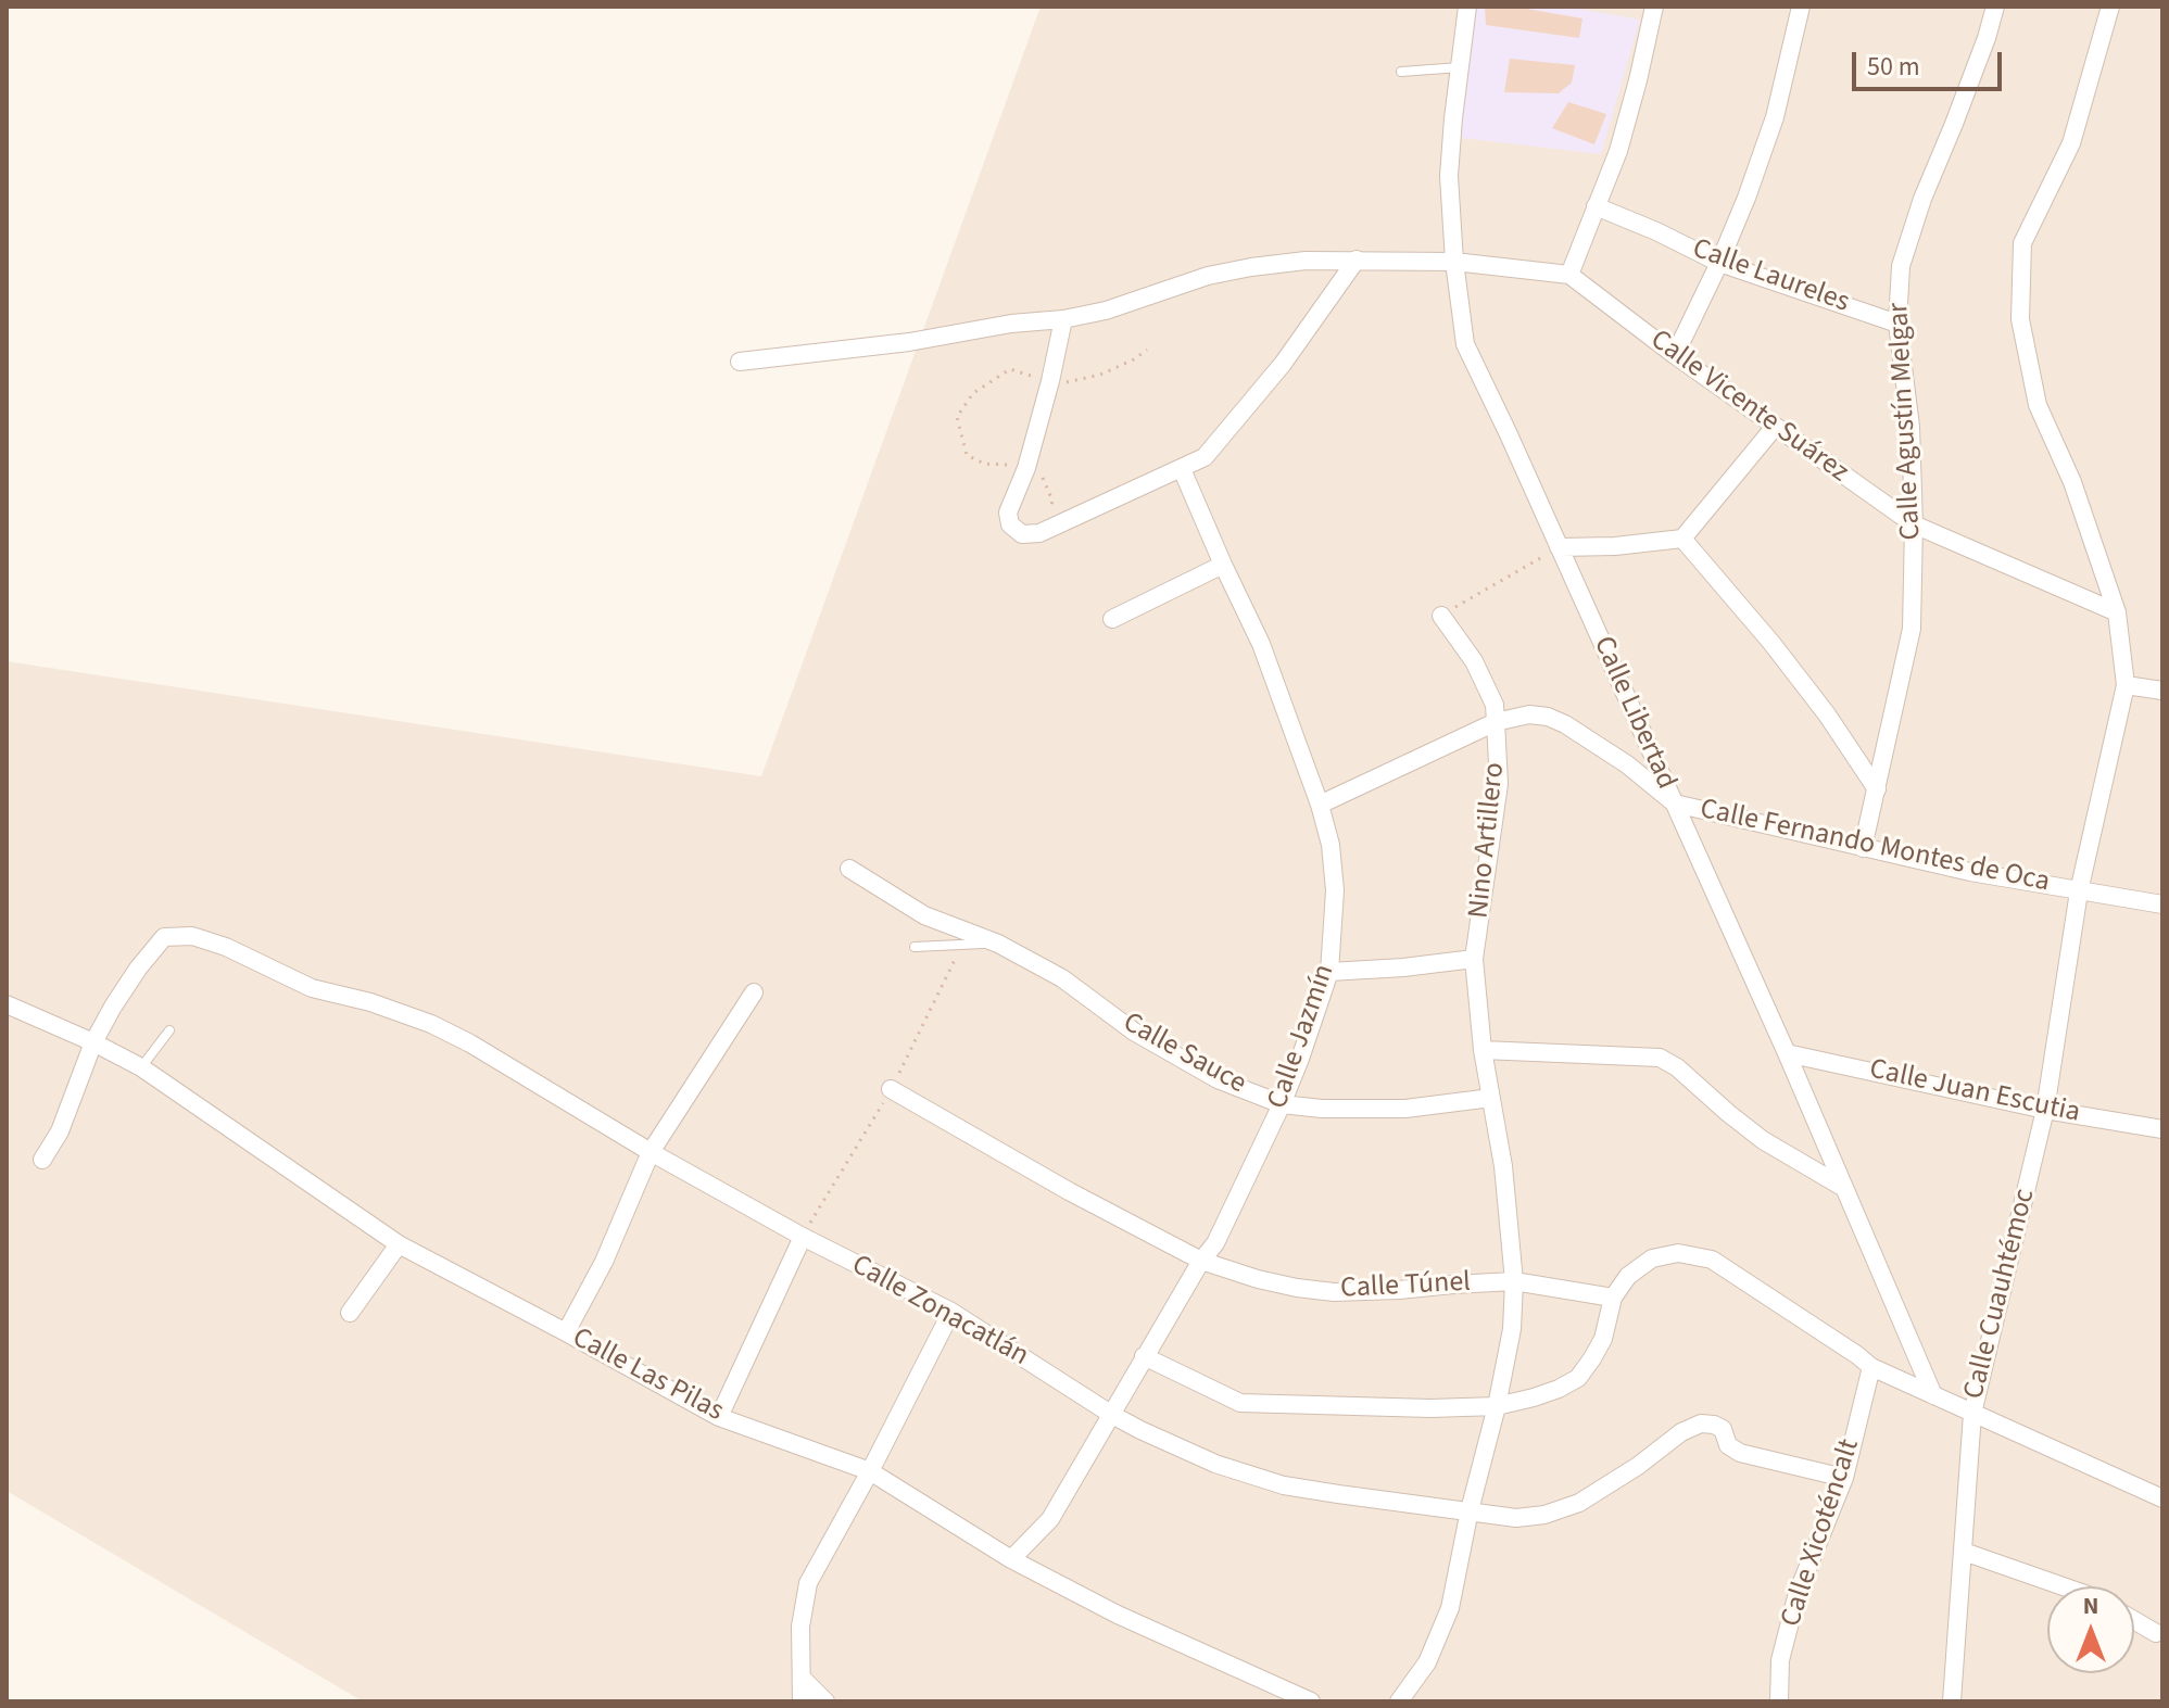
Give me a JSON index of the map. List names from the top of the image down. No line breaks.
{"streets":{"street":["Calle Laureles","Calle Vicente Suárez","Calle Agustín Melgar","Calle Libertad","Nino Artillero","Calle Fernando Montes de Oca","Calle Jazmín","Calle Sauce","Calle Juan Escutia","Calle Túnel","Calle Cuauhtémoc","Calle Zonacatlán","Calle Las Pilas","Calle Xicoténcalt"]},"crossings":[["Calle Laureles","Calle Agustín Melgar"],["Calle Vicente Suárez","Calle Agustín Melgar"],["Calle Vicente Suárez","Calle Cuauhtémoc"],["Calle Agustín Melgar","Calle Fernando Montes de Oca"],["Calle Libertad","Calle Fernando Montes de Oca"],["Calle Libertad","Calle Juan Escutia"],["Nino Artillero","Calle Fernando Montes de Oca"],["Nino Artillero","Calle Sauce"],["Nino Artillero","Calle Túnel"],["Nino Artillero","Calle Zonacatlán"],["Calle Fernando Montes de Oca","Calle Jazmín"],["Calle Fernando Montes de Oca","Calle Cuauhtémoc"],["Calle Jazmín","Calle Sauce"],["Calle Jazmín","Calle Túnel"],["Calle Jazmín","Calle Zonacatlán"],["Calle Jazmín","Calle Las Pilas"],["Calle Juan Escutia","Calle Cuauhtémoc"],["Calle Zonacatlán","Calle Las Pilas"],["Calle Zonacatlán","Calle Xicoténcalt"]],"scale_bar":"50 m","north":"top"}
